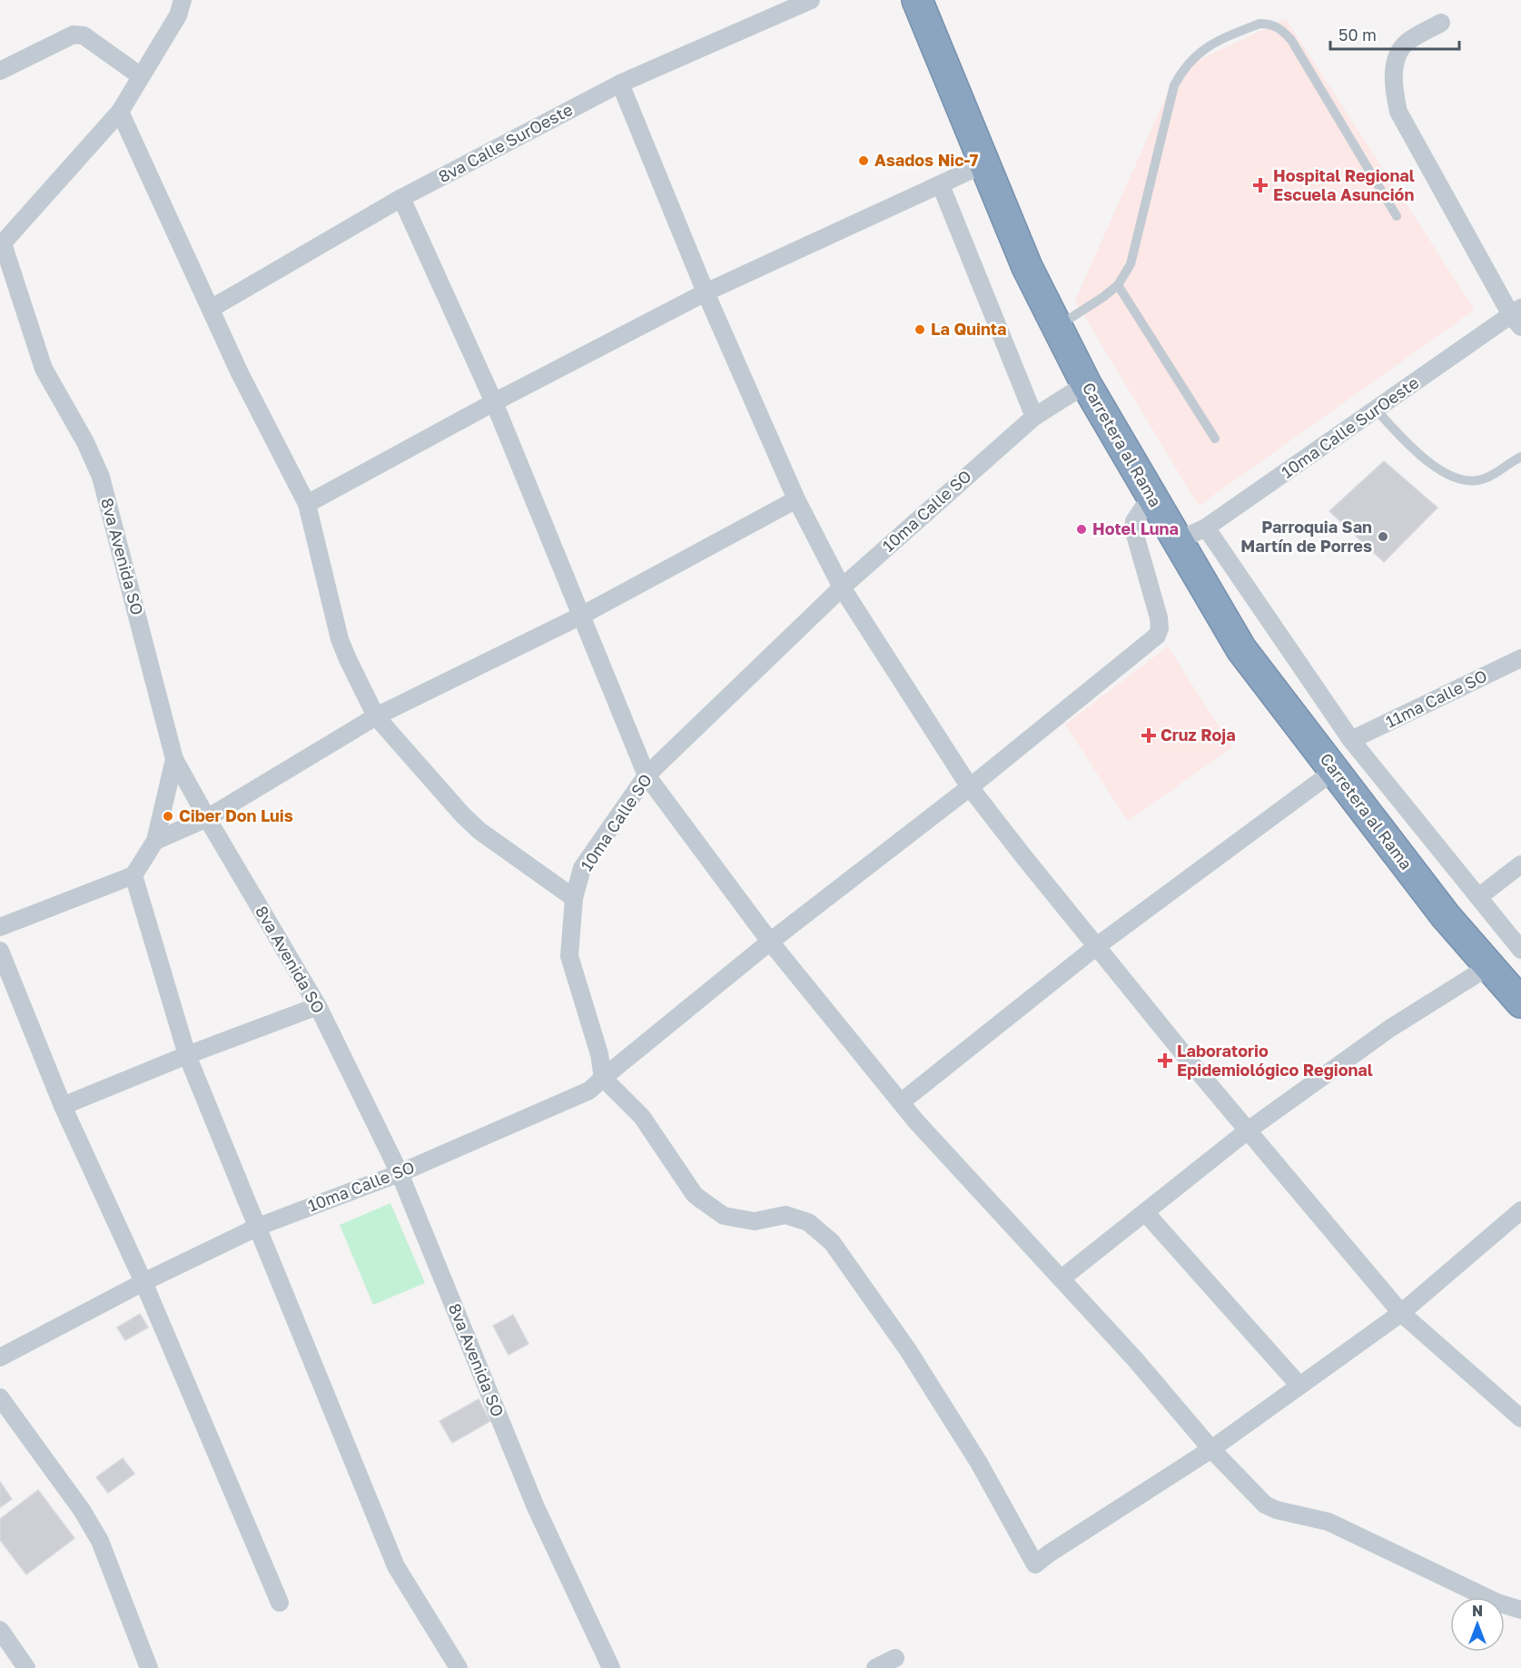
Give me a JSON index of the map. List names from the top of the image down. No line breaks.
{"streets":{"highway":["Carretera al Rama"],"street":["8va Calle SurOeste","10ma Calle SurOeste","10ma Calle SO","8va Avenida SO","11ma Calle SO"]},"crossings":[["10ma Calle SurOeste","Carretera al Rama"],["Carretera al Rama","10ma Calle SO"],["10ma Calle SO","8va Avenida SO"]],"places":{"other":["Asados Nic-7","La Quinta","Hotel Luna","Parroquia San Martín de Porres","Ciber Don Luis"],"health":["Hospital Regional Escuela Asunción","Cruz Roja","Laboratorio Epidemiológico Regional"]},"scale_bar":"50 m","north":"top"}
